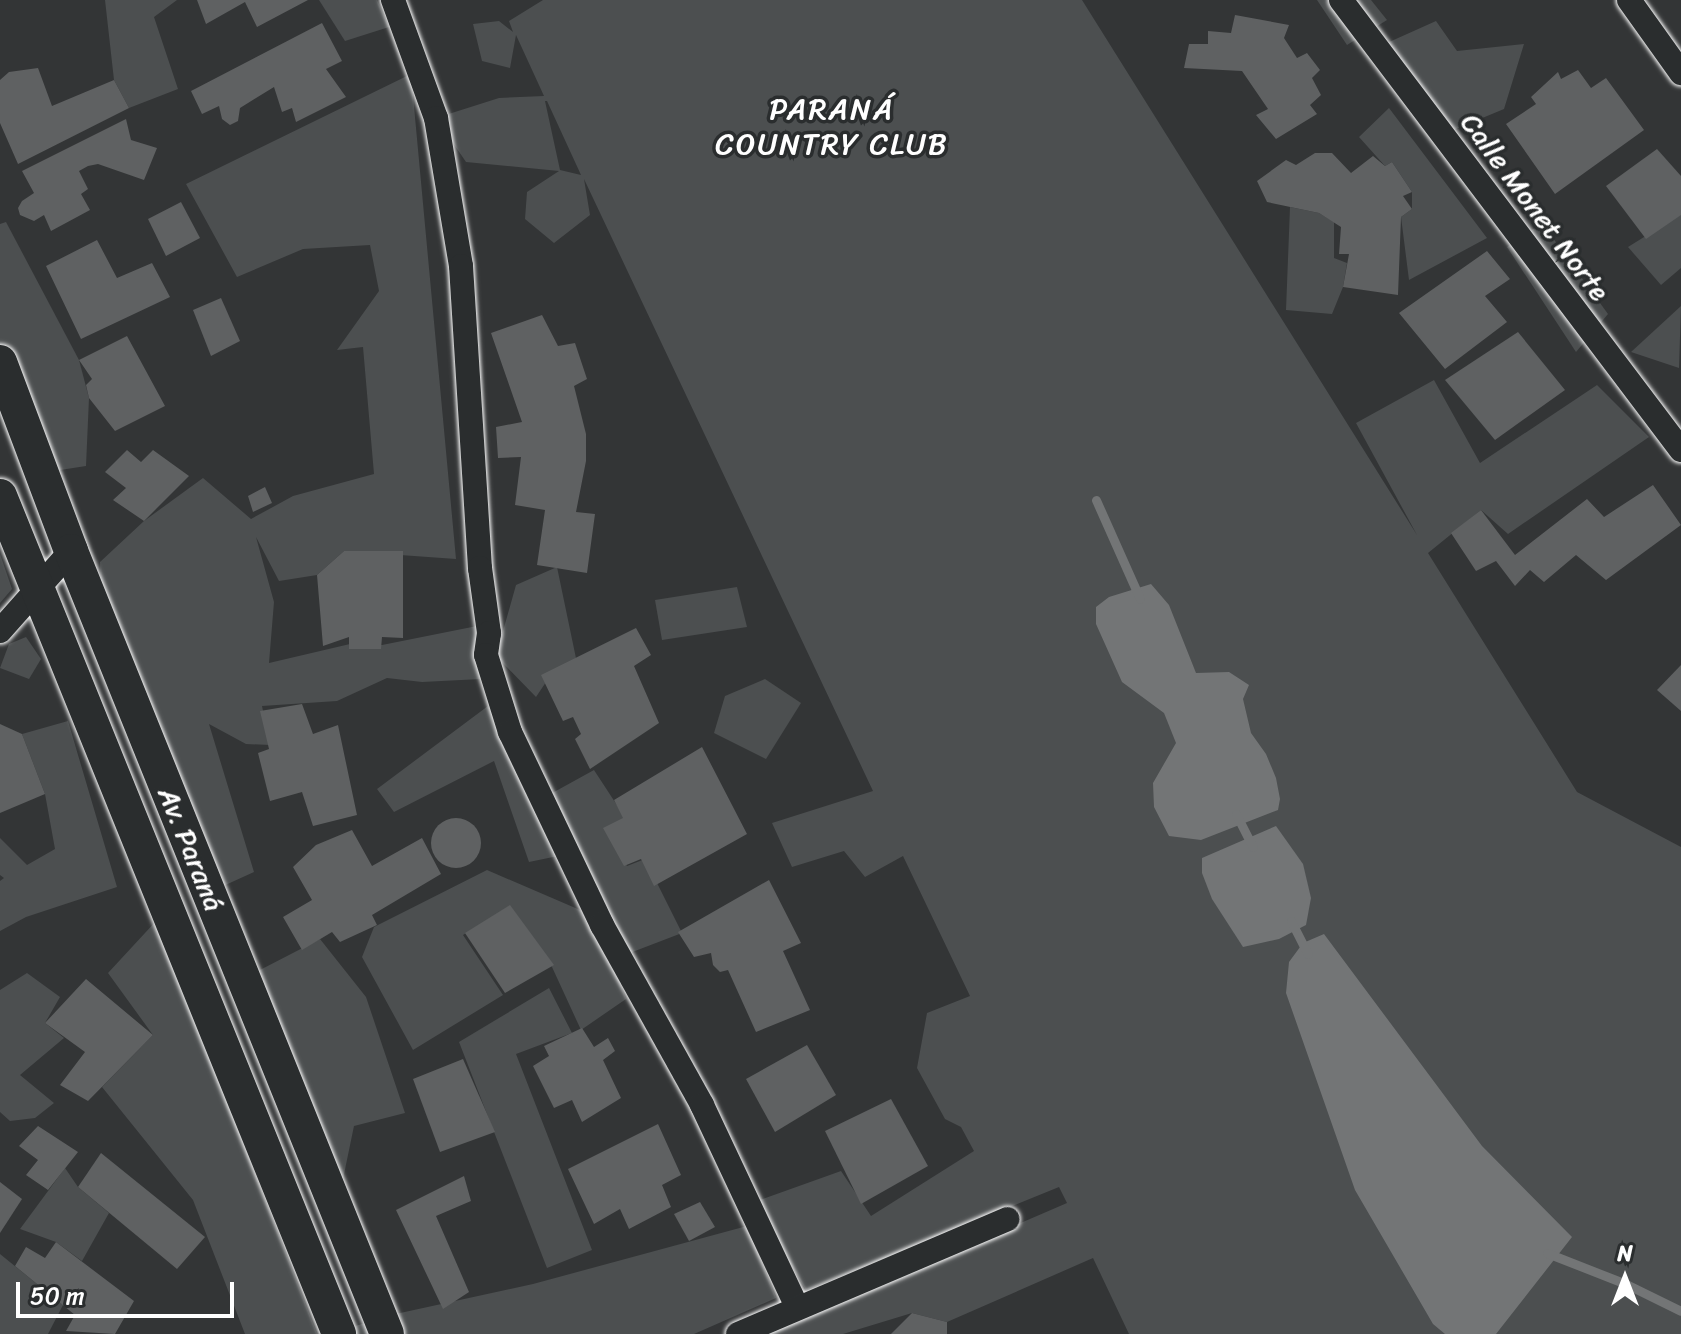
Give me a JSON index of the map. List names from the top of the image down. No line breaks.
{"streets":{"street":["Calle Monet Norte","Av. Paraná"]},"districts":["PARANÁ COUNTRY CLUB"],"scale_bar":"50 m","north":"top"}
